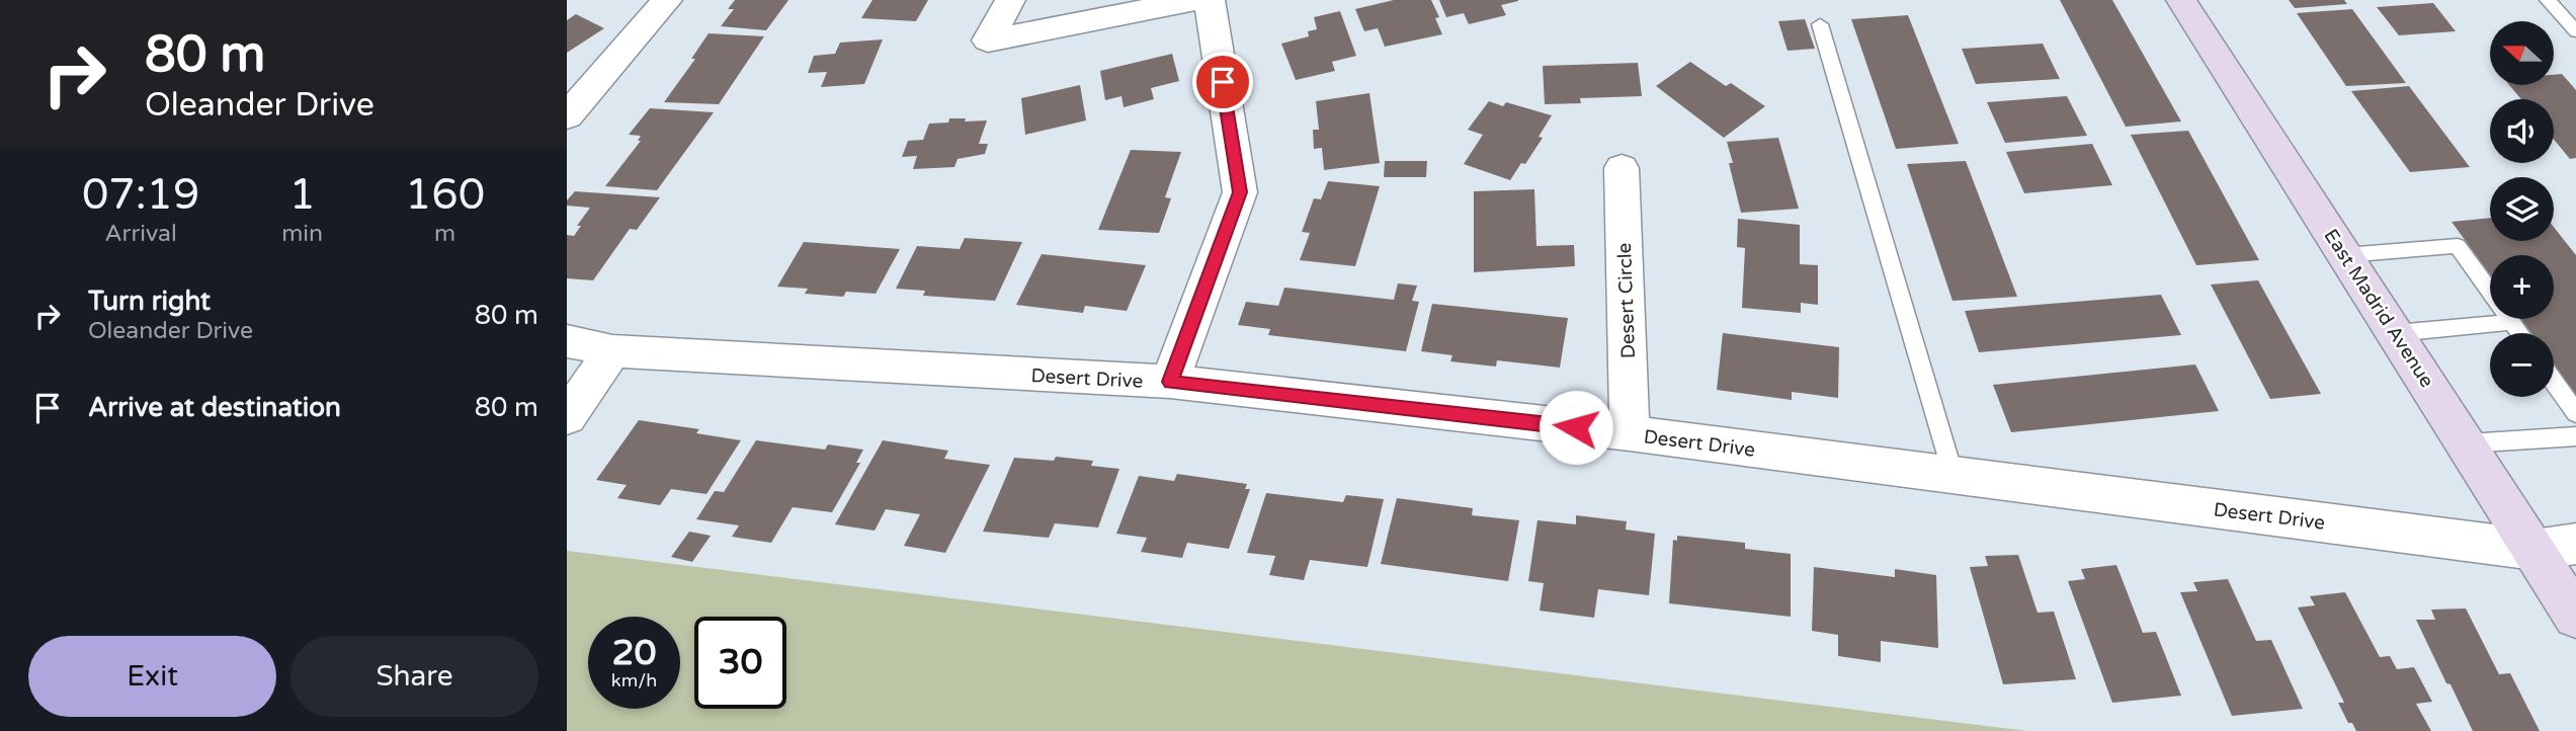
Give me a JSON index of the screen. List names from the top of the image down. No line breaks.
{"streets":{"street":["Desert Circle","East Madrid Avenue","Desert Drive"]},"crossings":[["Desert Circle","Desert Drive"],["East Madrid Avenue","Desert Drive"]],"north":"left","page":{"turn":["80 m","Oleander Drive"],"map_buttons":["+","−"],"eta":["07:19","Arrival","1","min","160","m"],"list":[{"name":"Turn right","note":"Oleander Drive","value":"80 m"},{"name":"Arrive at destination","value":"80 m"}],"speed":"20 km/h","limit":"30","buttons":["Exit","Share"]}}
